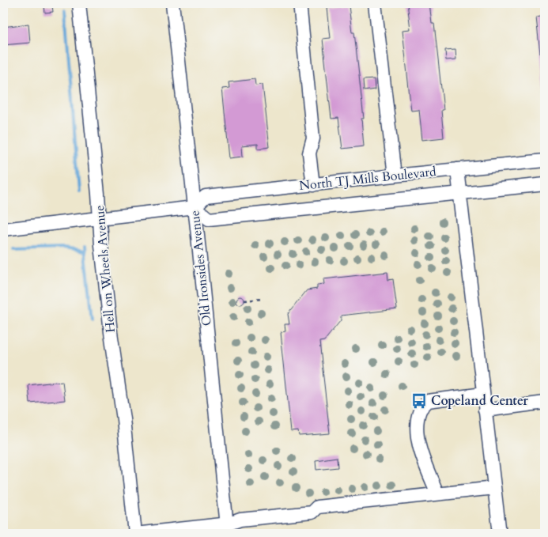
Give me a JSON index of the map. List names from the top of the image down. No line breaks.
{"streets":{"street":["North TJ Mills Boulevard","Old Ironsides Avenue","Hell on Wheels Avenue"]},"crossings":[["North TJ Mills Boulevard","Old Ironsides Avenue"]],"places":{"bus stop":["Copeland Center"]}}
